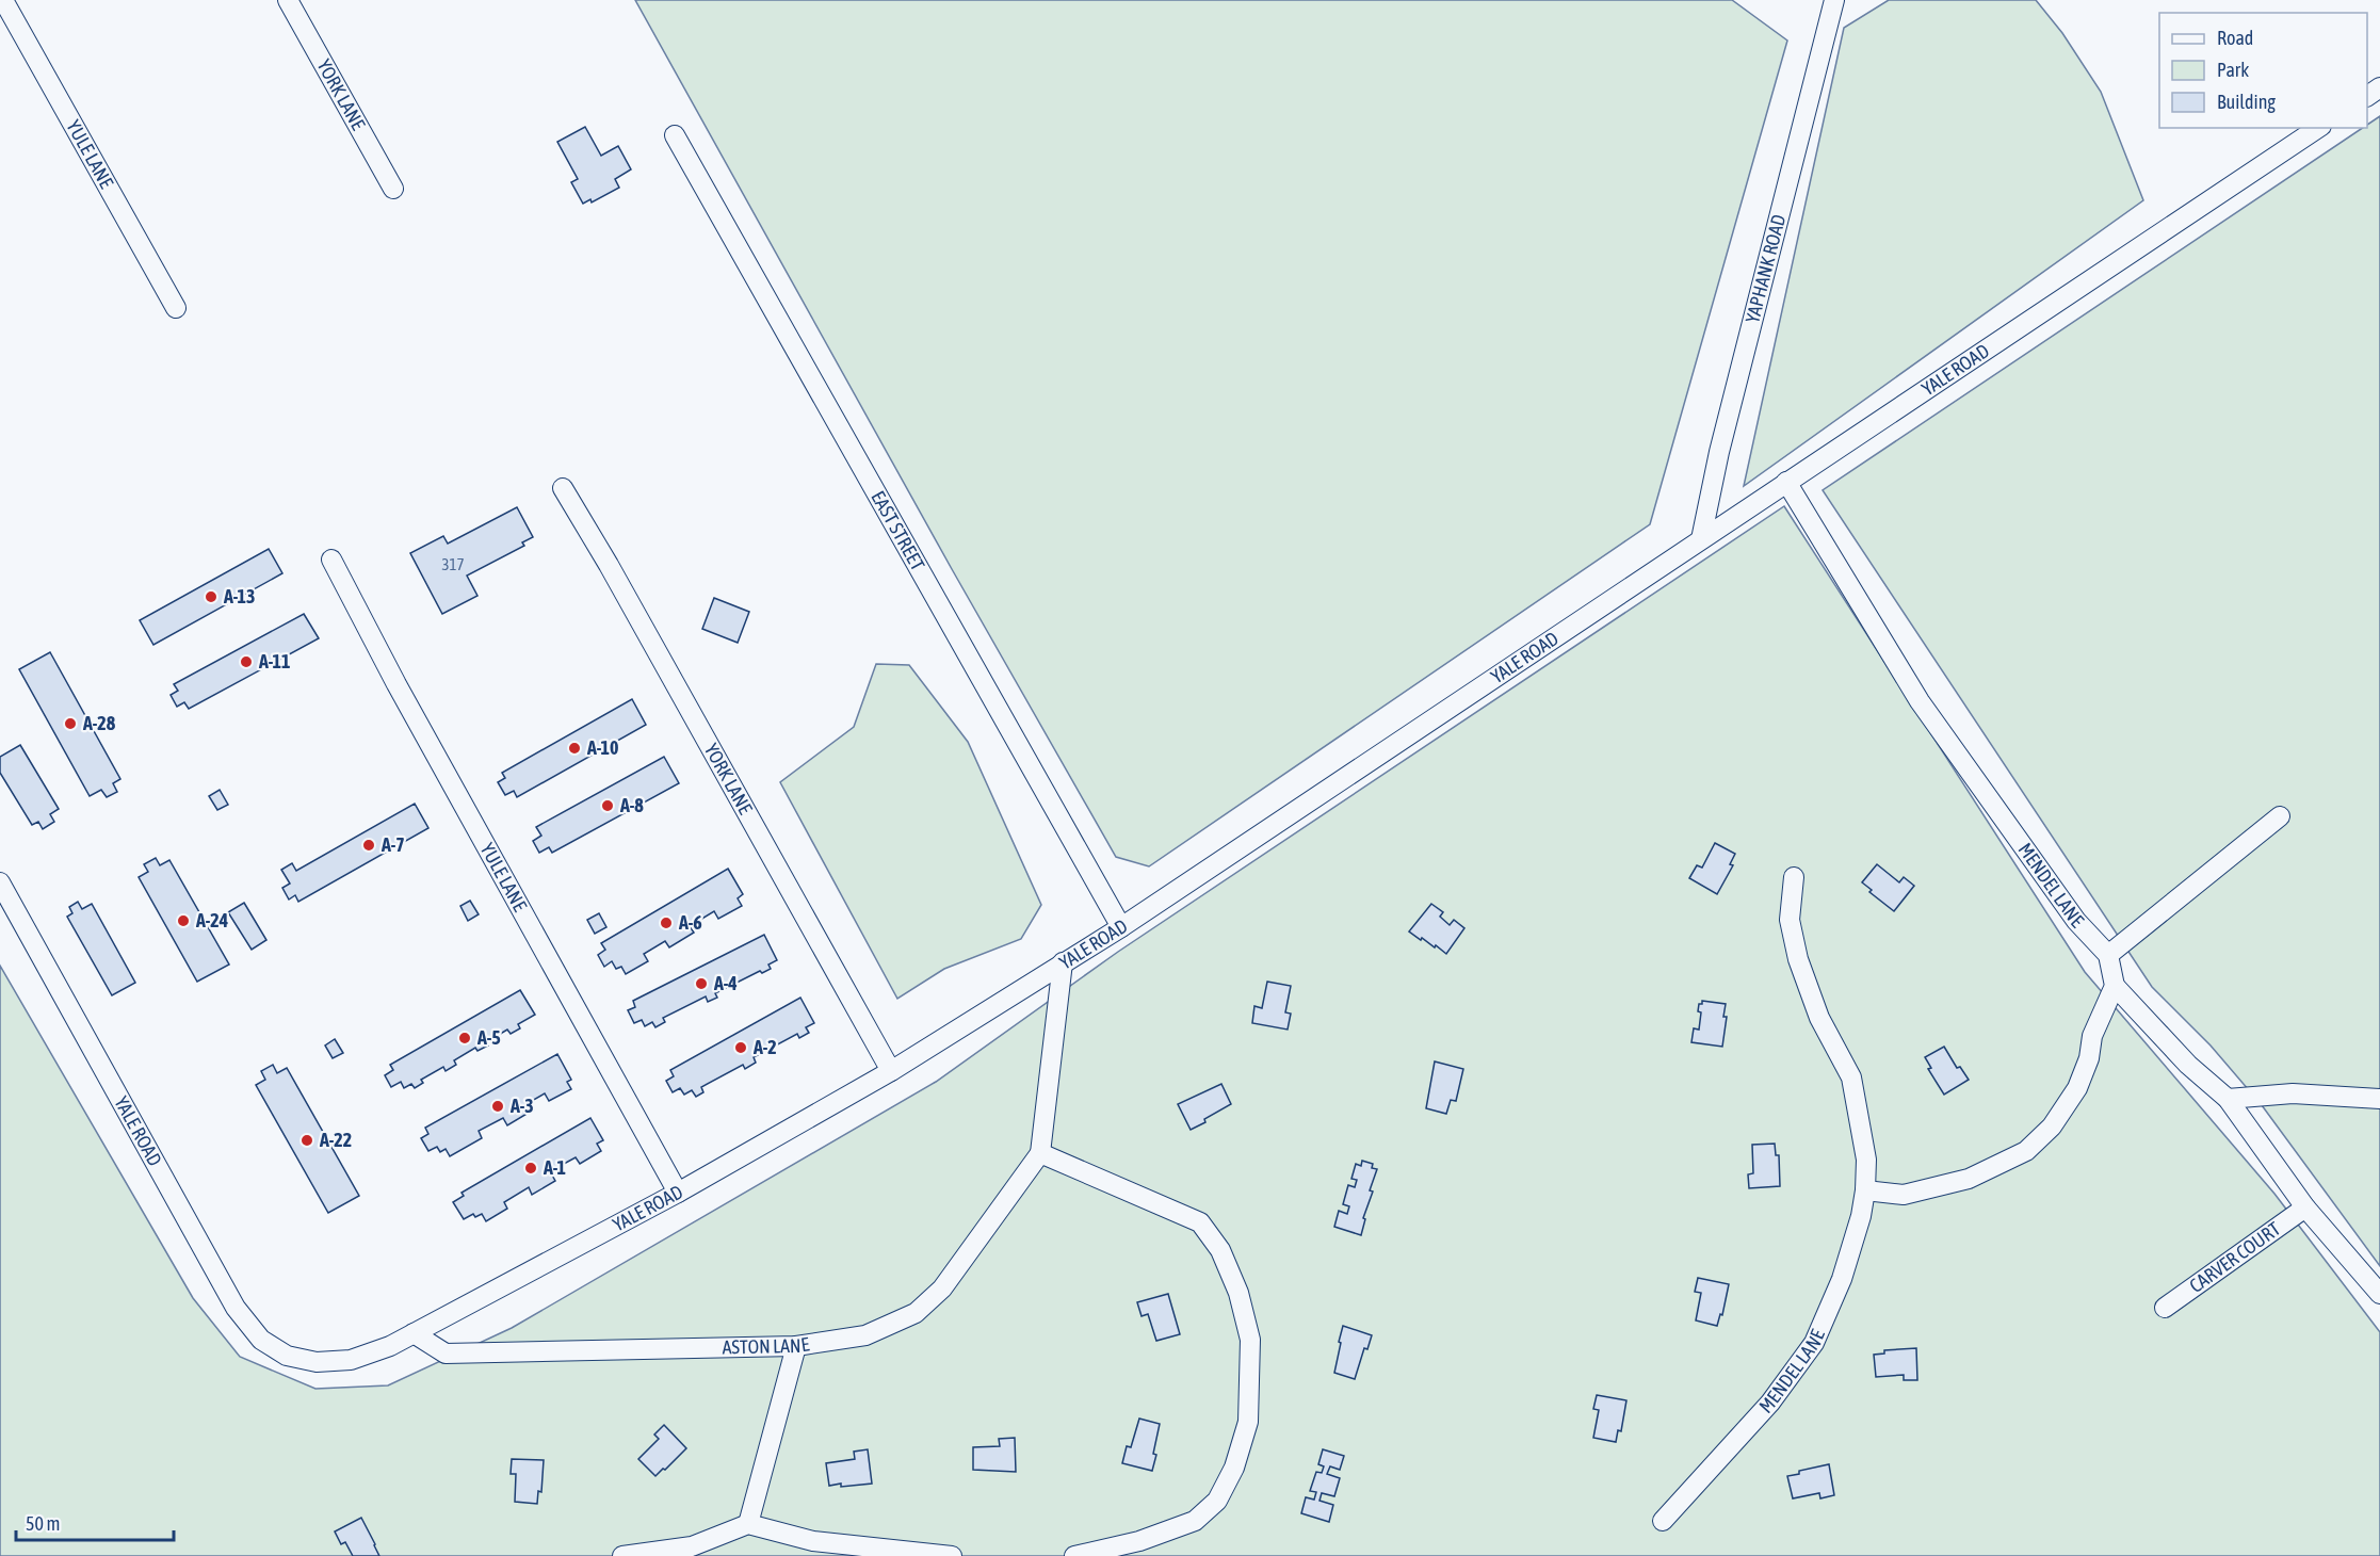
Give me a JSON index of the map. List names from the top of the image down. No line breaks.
{"streets":{"street":["YORK LANE","YULE LANE","YAPHANK ROAD","YALE ROAD","EAST STREET","MENDEL LANE","CARVER COURT","ASTON LANE"]},"crossings":[["YORK LANE","YALE ROAD"],["YULE LANE","YALE ROAD"],["YAPHANK ROAD","YALE ROAD"],["YALE ROAD","EAST STREET"],["YALE ROAD","MENDEL LANE"],["YALE ROAD","ASTON LANE"]],"places":["A-13","A-11","A-28","A-10","A-8","A-7","A-24","A-6","A-4","A-5","A-2","A-3","A-22","A-1"],"house_numbers":["317"],"legend":["Road","Park","Building"],"scale_bar":"50 m"}
